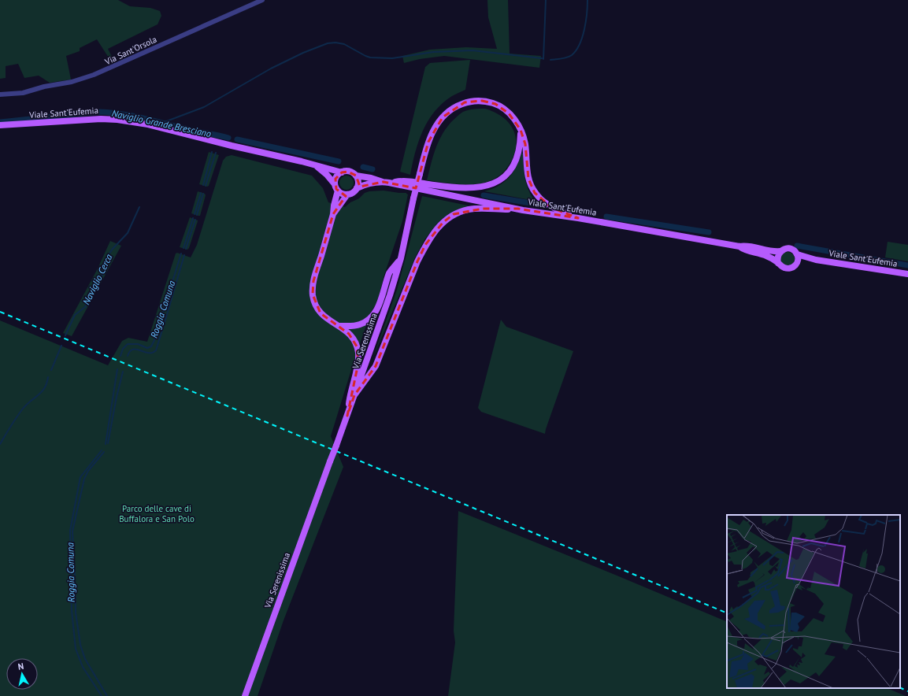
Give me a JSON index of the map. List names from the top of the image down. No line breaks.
{"streets":{"main road":["Viale Sant'Eufemia","Via Serenissima"],"street":["Via Sant'Orsola"]},"crossings":[["Viale Sant'Eufemia","Via Serenissima"]],"water":["Naviglio Grande Bresciano","Naviglio Cerca","Roggia Comuna"],"parks":["Parco delle cave di Buffalora e San Polo"],"north":"top"}
